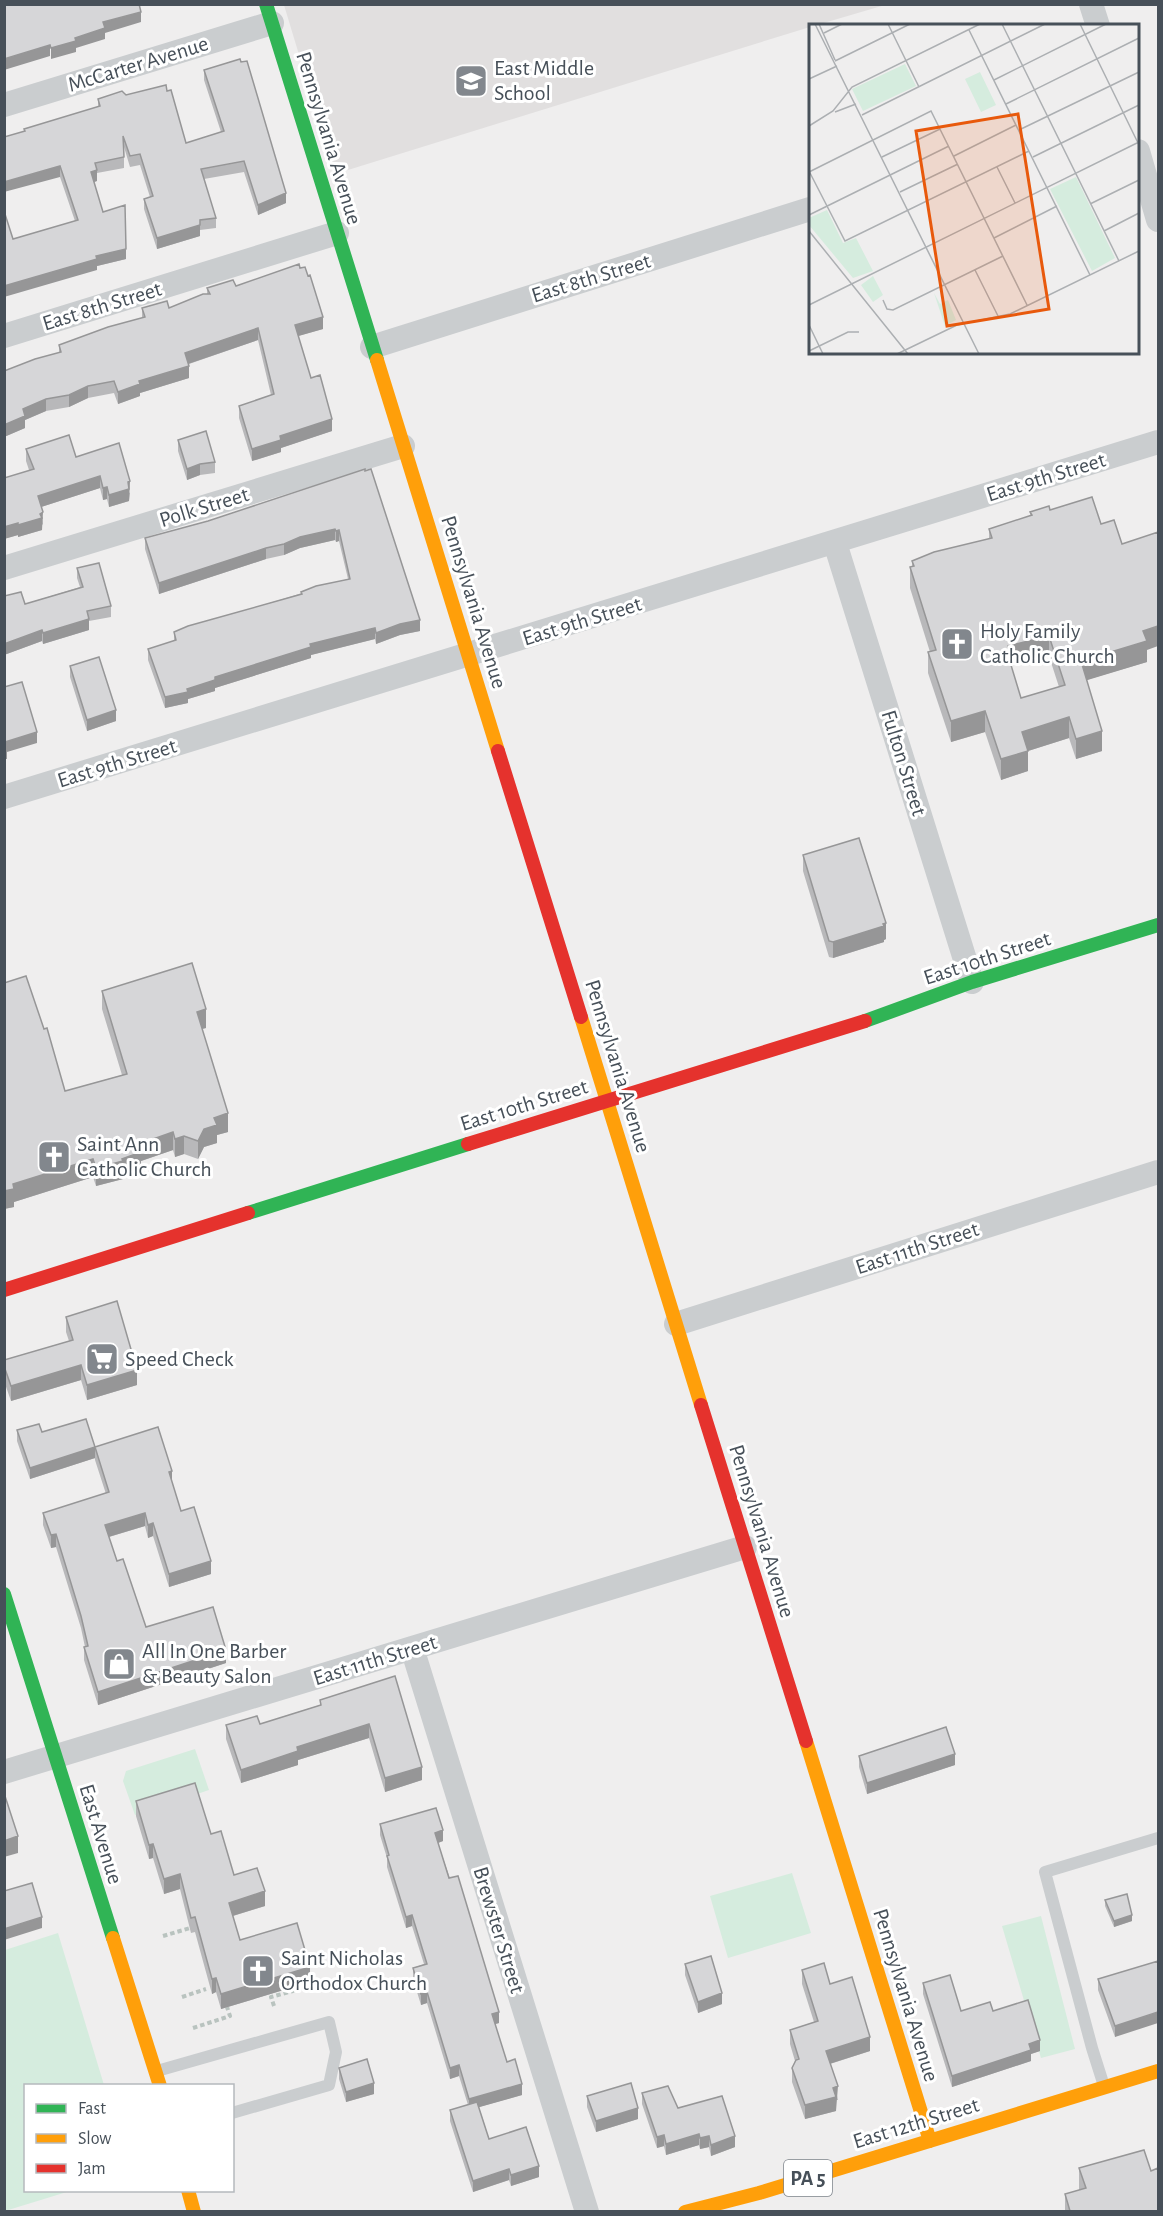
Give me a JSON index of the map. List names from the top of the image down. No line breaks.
{"streets":{"street":["McCarter Avenue","Pennsylvania Avenue","East 8th Street","East 9th Street","Polk Street","Fulton Street","East 10th Street","East 11th Street","East Avenue","Brewster Street","East 12th Street","PA 5"]},"crossings":[["McCarter Avenue","Pennsylvania Avenue"],["Pennsylvania Avenue","East 8th Street"],["Pennsylvania Avenue","East 9th Street"],["Pennsylvania Avenue","Polk Street"],["Pennsylvania Avenue","East 10th Street"],["Pennsylvania Avenue","East 11th Street"],["Pennsylvania Avenue","East 12th Street"],["East 9th Street","Fulton Street"],["Fulton Street","East 10th Street"],["East 11th Street","East Avenue"],["East 11th Street","Brewster Street"]],"places":{"school or university":["East Middle School"],"church":["Holy Family Catholic Church","Saint Ann Catholic Church","Saint Nicholas Orthodox Church"],"supermarket":["Speed Check"],"shop":["All In One Barber & Beauty Salon"]},"legend":["Fast","Slow","Jam"]}
